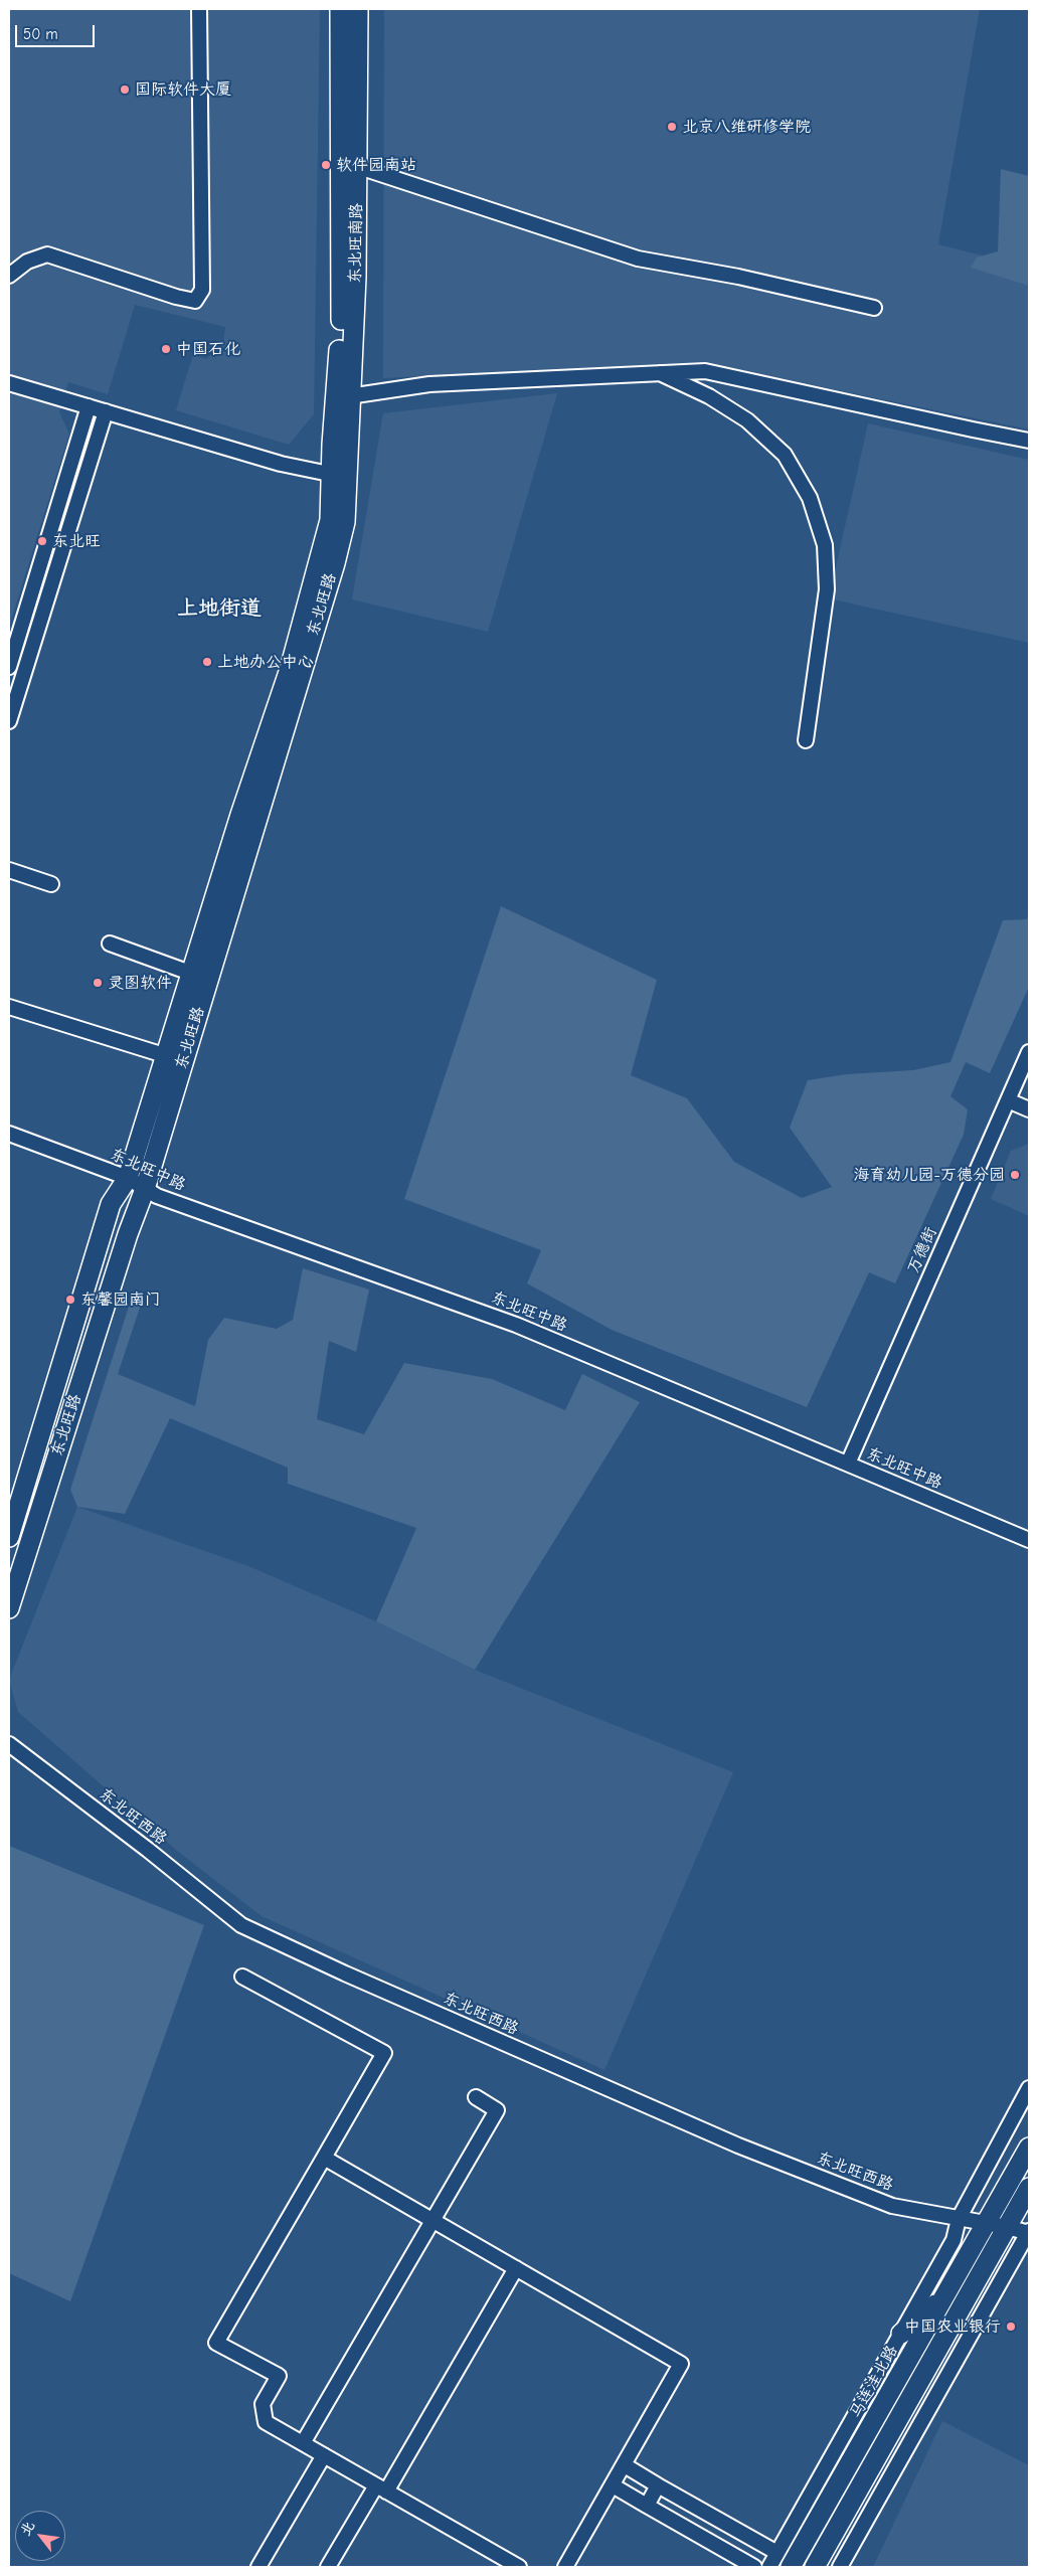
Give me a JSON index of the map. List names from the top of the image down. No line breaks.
{"streets":{"main road":["东北旺南路","东北旺路","马连洼北路"],"street":["东北旺中路","万德街","东北旺西路"]},"crossings":[["东北旺南路","东北旺路"],["东北旺路","东北旺中路"],["东北旺中路","万德街"],["东北旺西路","马连洼北路"]],"districts":["上地街道"],"places":["国际软件大厦","北京八维研修学院","软件园南站","中国石化","东北旺","上地办公中心","灵图软件","海育幼儿园-万德分园","东馨园南门","中国农业银行"],"scale_bar":"50 m","north":"top left"}
